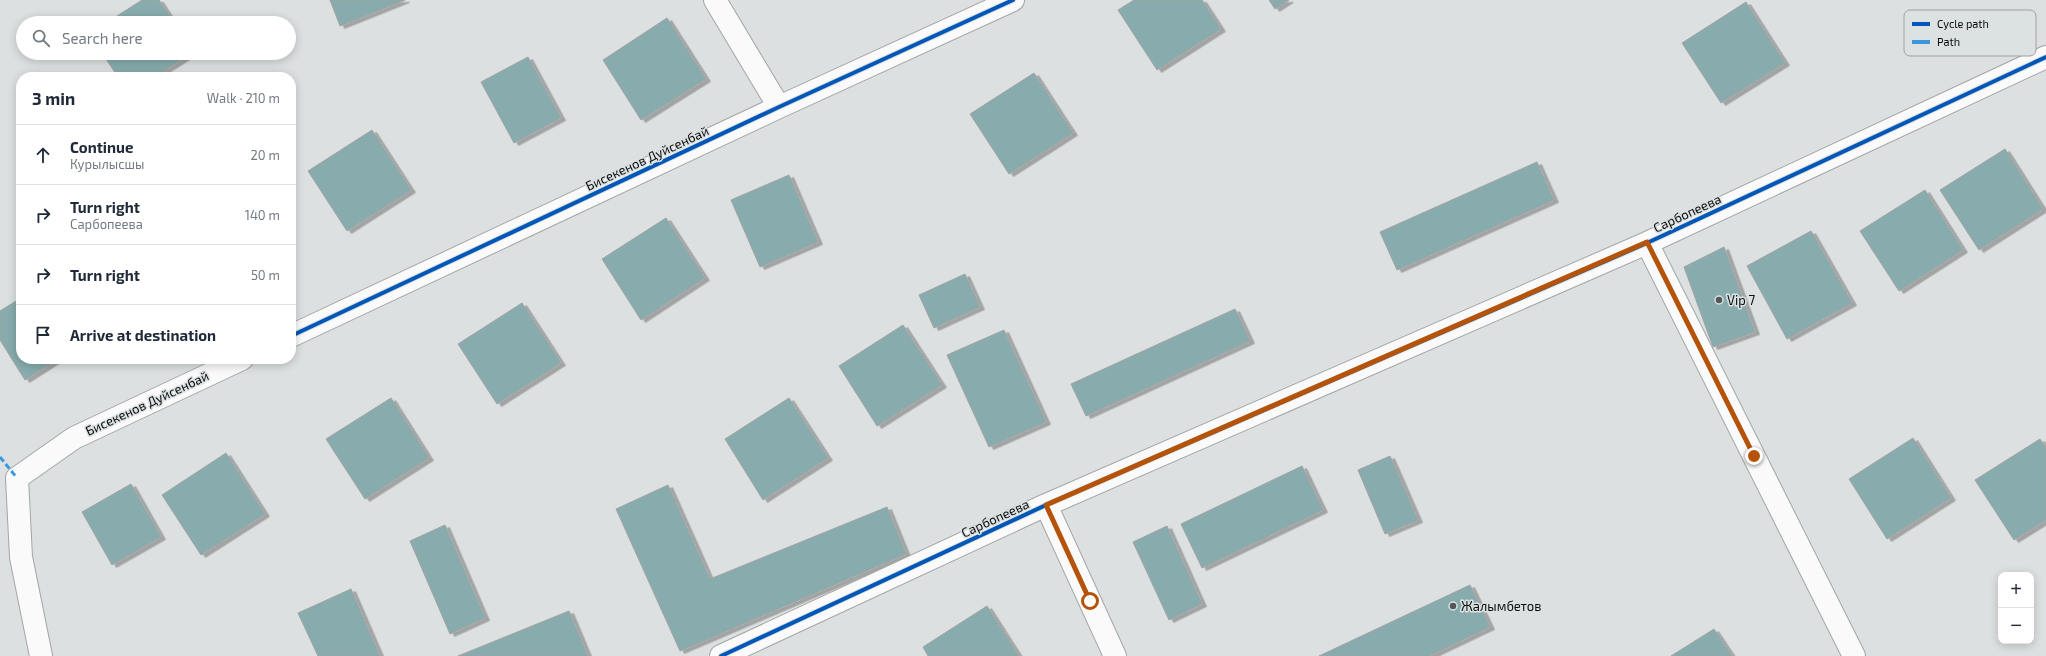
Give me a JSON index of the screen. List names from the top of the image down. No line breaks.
{"streets":{"street":["Бисекенов Дуйсенбай","Сарбопеева"]},"places":["Vip 7","Жалымбетов"],"legend":["Cycle path","Path"],"page":{"search":"Search here","heading":["3 min","Walk · 210 m"],"list":[["Continue","Курылысшы","20 m"],["Turn right","Сарбопеева","140 m"],["Turn right","50 m"],"Arrive at destination"],"map_buttons":["+","−"]}}
